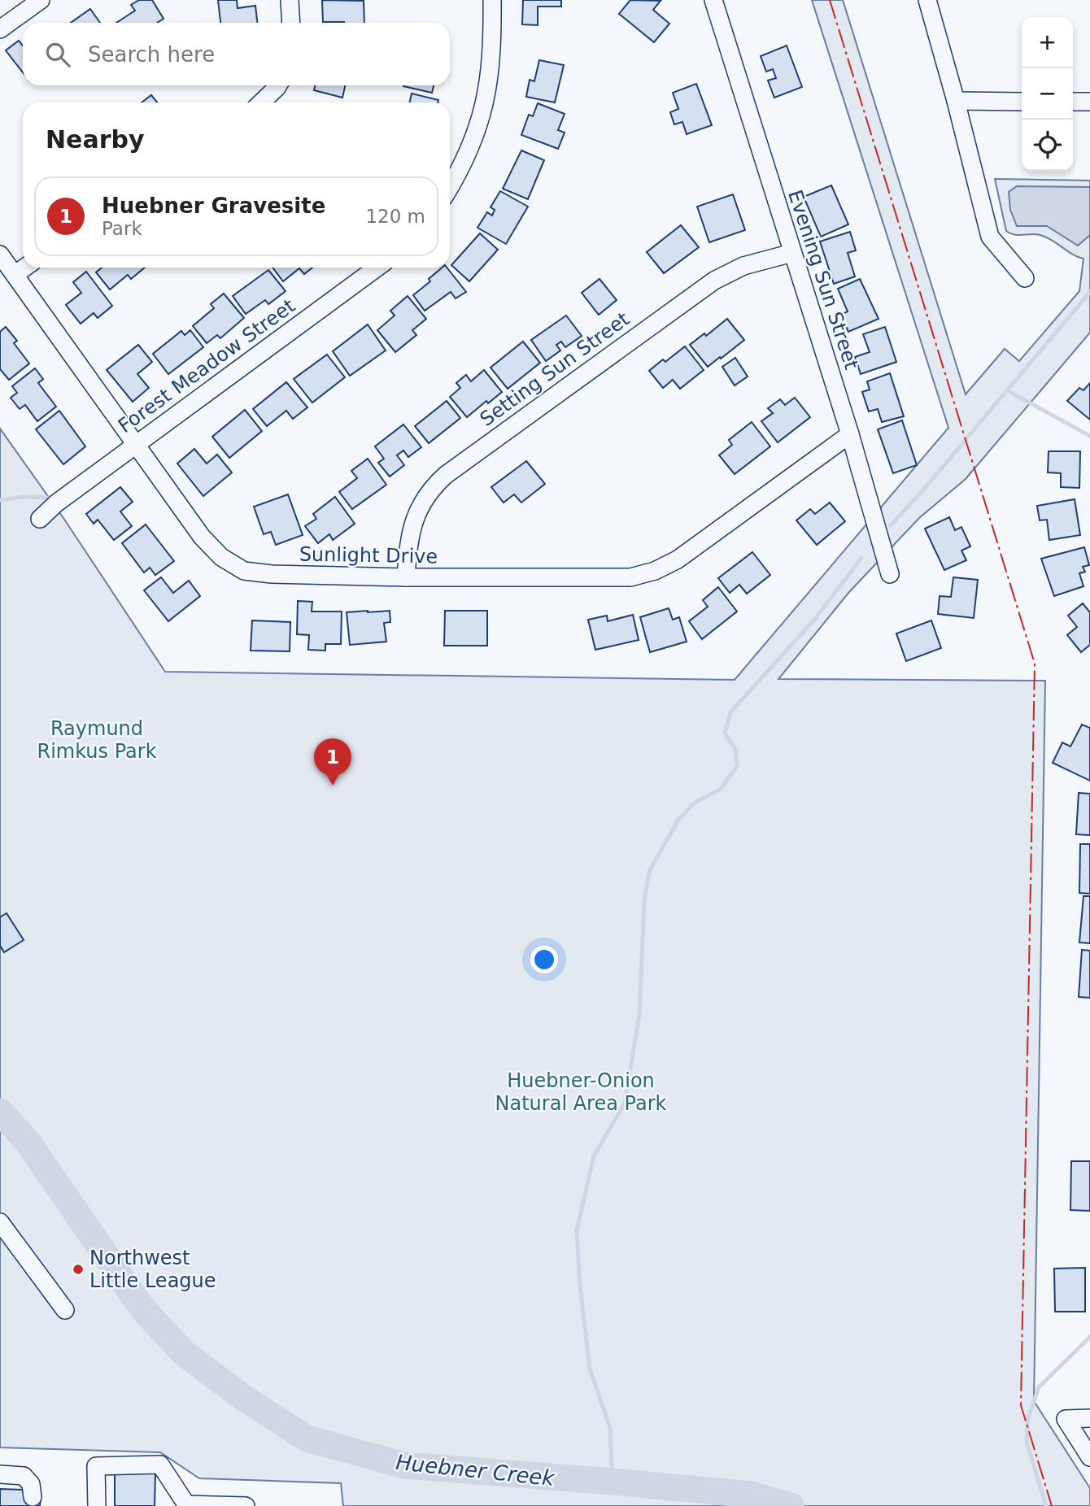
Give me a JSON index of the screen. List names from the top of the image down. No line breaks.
{"streets":{"street":["Evening Sun Street","Forest Meadow Street","Setting Sun Street","Sunlight Drive"]},"crossings":[["Evening Sun Street","Setting Sun Street"],["Evening Sun Street","Sunlight Drive"],["Forest Meadow Street","Sunlight Drive"],["Setting Sun Street","Sunlight Drive"]],"water":["Huebner Creek"],"parks":["Raymund Rimkus Park","Huebner-Onion Natural Area Park"],"places":["Northwest Little League"],"page":{"map_buttons":["+","−"],"search":"Search here","heading":"Nearby","list":[{"mark":"1","name":"Huebner Gravesite","note":"Park","value":"120 m"}],"pins":"1"}}
